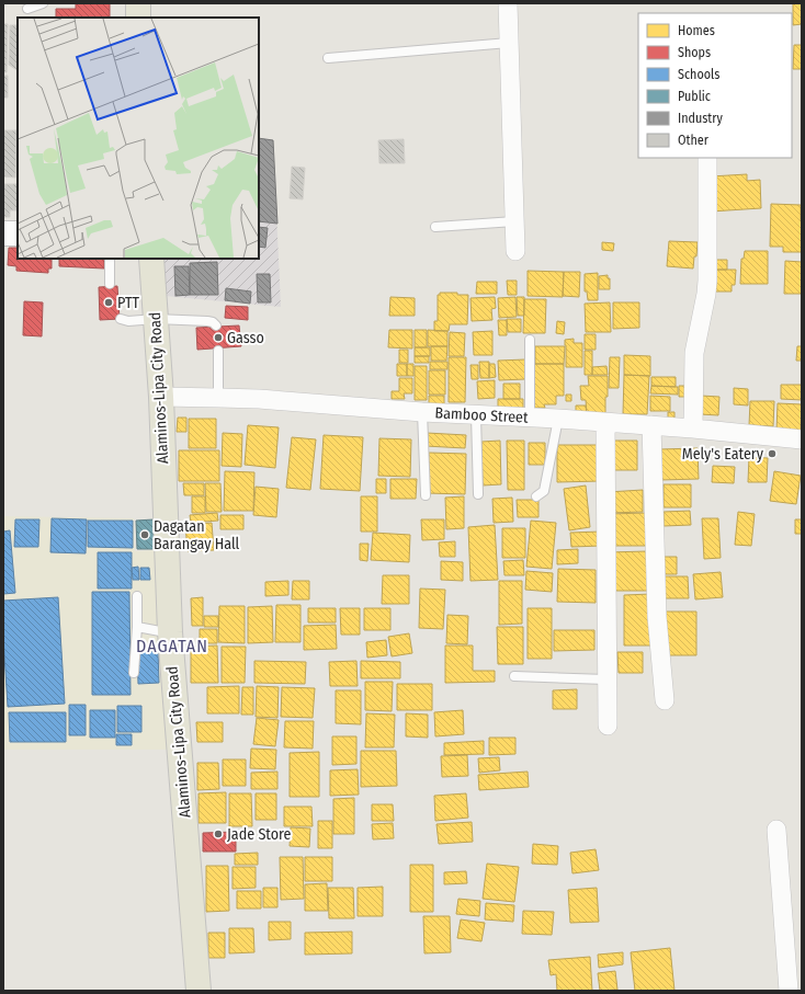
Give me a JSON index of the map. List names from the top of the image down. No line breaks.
{"streets":{"main road":["Alaminos-Lipa City Road"],"street":["Bamboo Street"]},"crossings":[["Alaminos-Lipa City Road","Bamboo Street"]],"districts":["DAGATAN"],"places":["PTT","Gasso","Mely's Eatery","Dagatan Barangay Hall","Jade Store"],"legend":["Homes","Shops","Schools","Public","Industry","Other"]}
